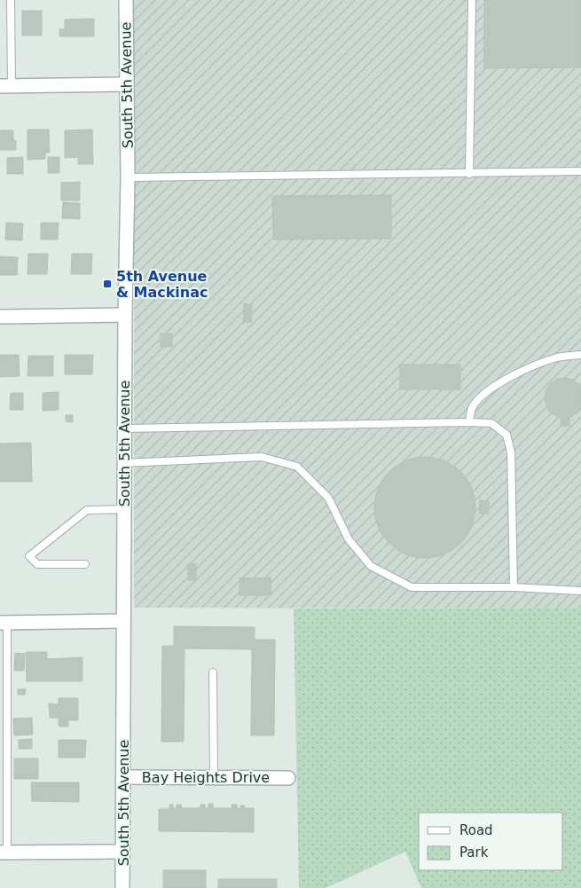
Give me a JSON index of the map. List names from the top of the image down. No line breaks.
{"streets":{"street":["South 5th Avenue","Bay Heights Drive"]},"crossings":[["South 5th Avenue","Bay Heights Drive"]],"places":{"transit":["5th Avenue & Mackinac"]},"legend":["Road","Park"]}
